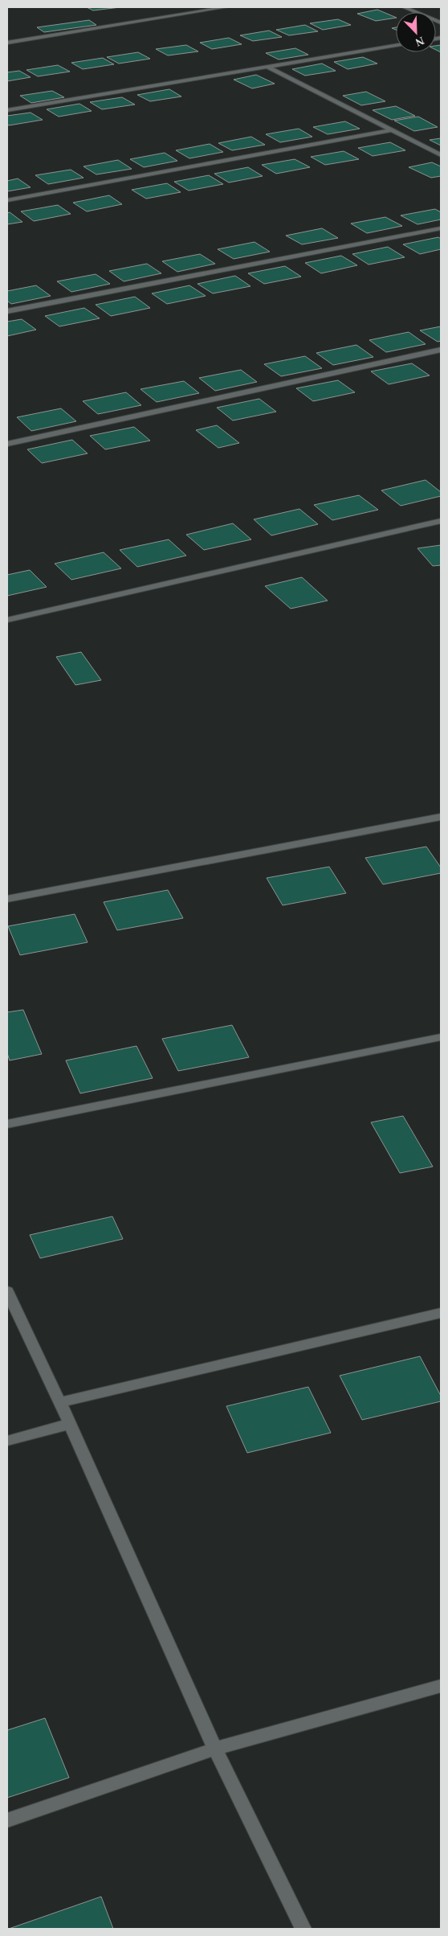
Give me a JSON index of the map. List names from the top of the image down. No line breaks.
{"north":"bottom right"}
